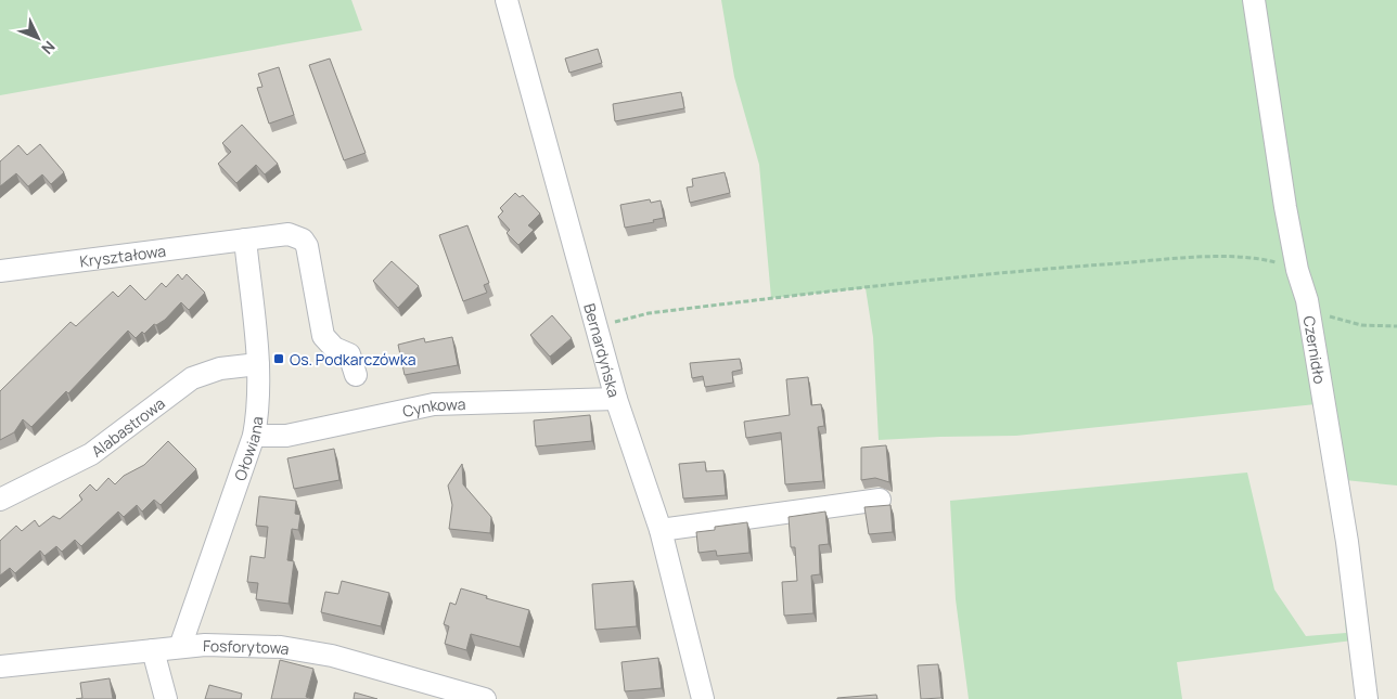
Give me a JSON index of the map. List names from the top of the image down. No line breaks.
{"streets":{"street":["Kryształowa","Czernidło","Bernardyńska","Cynkowa","Alabastrowa","Ołowiana","Fosforytowa"]},"crossings":[["Kryształowa","Ołowiana"],["Bernardyńska","Cynkowa"],["Cynkowa","Ołowiana"],["Alabastrowa","Ołowiana"],["Ołowiana","Fosforytowa"]],"places":{"transit":["Os. Podkarczówka"]},"north":"bottom right"}
